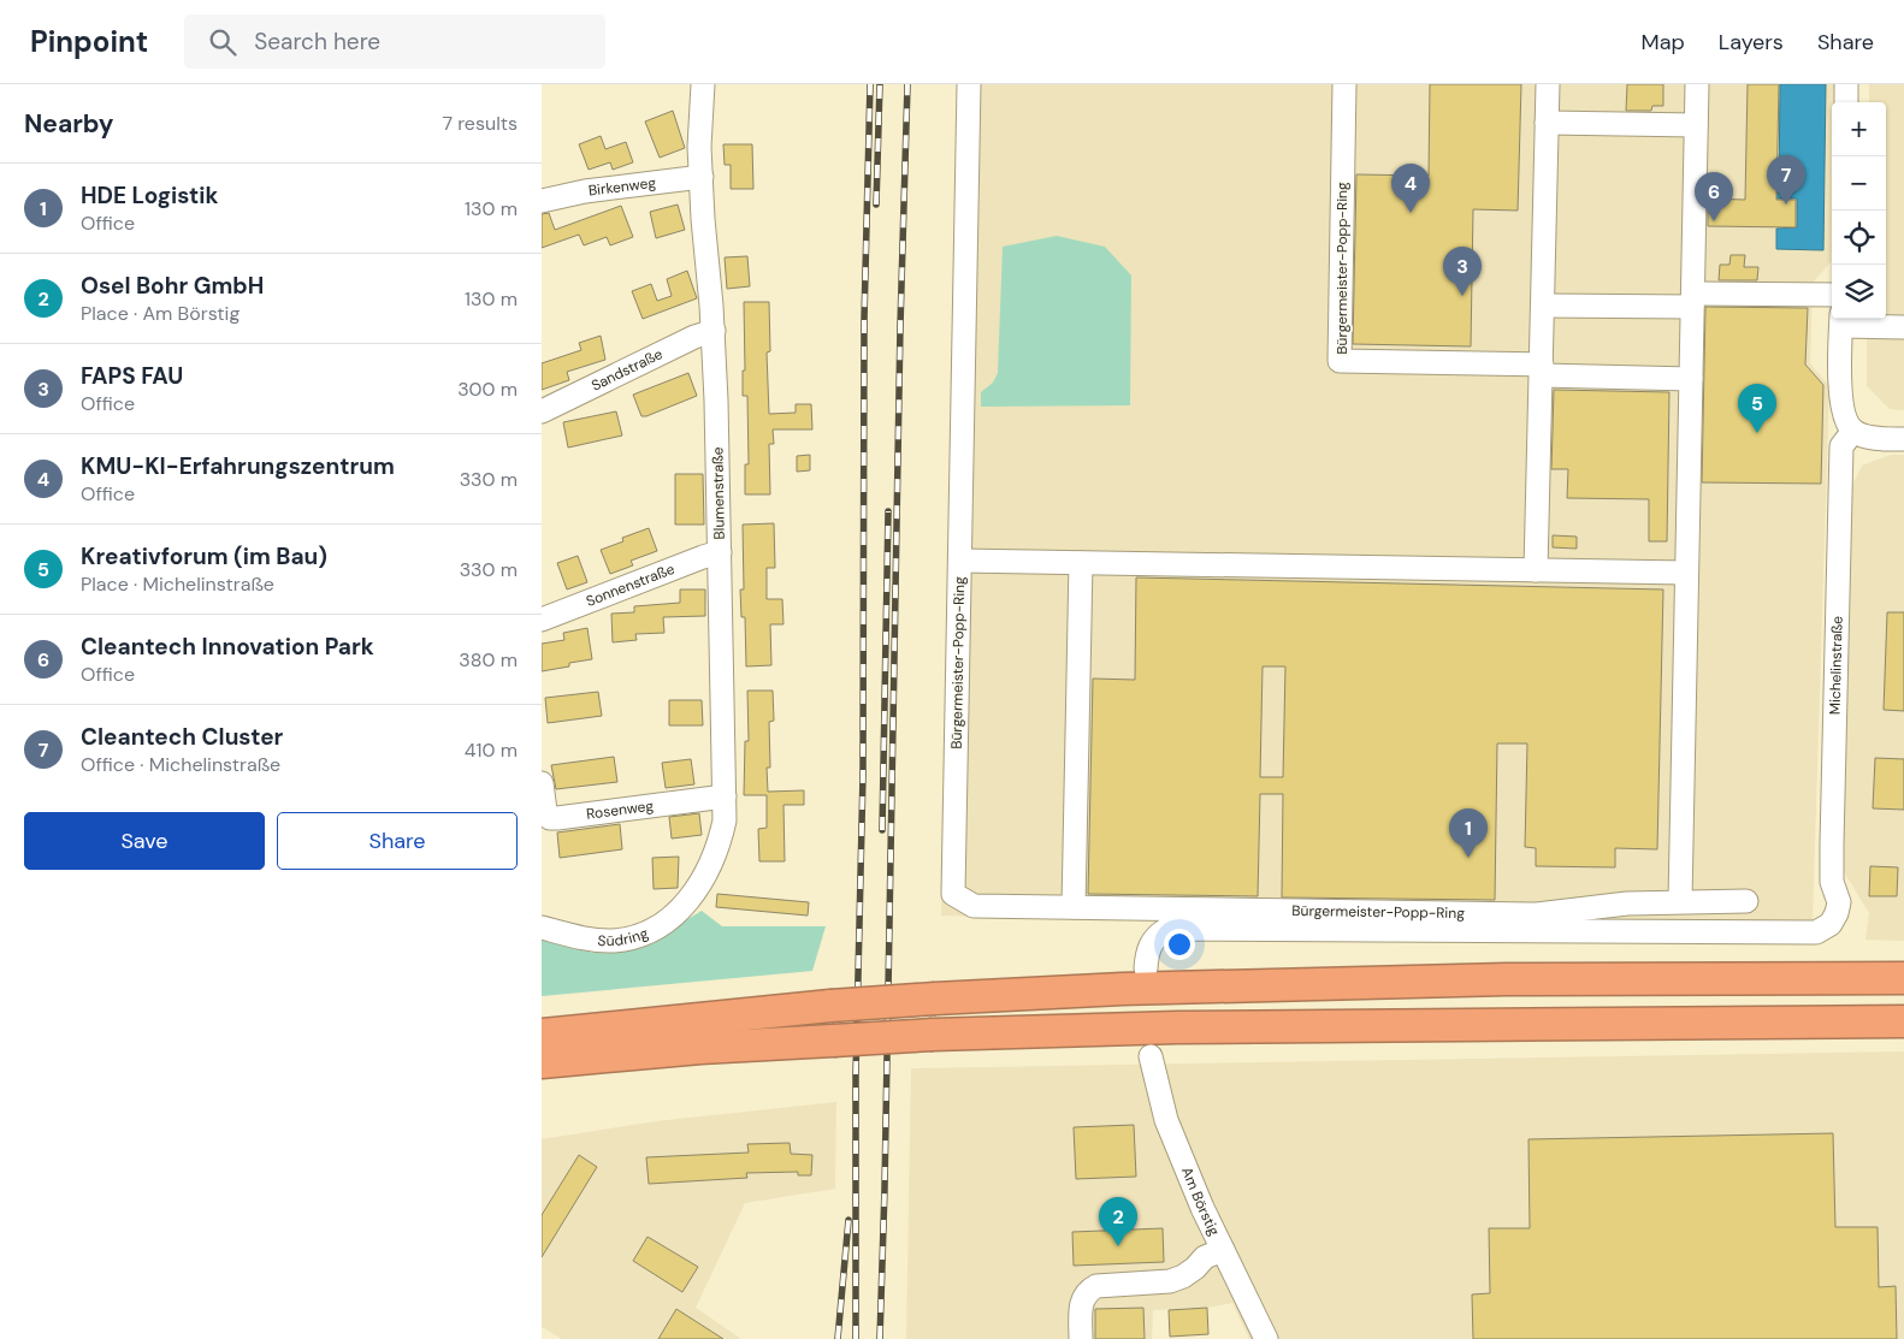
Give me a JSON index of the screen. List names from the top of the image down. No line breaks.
{"streets":{"street":["Birkenweg","Bürgermeister-Popp-Ring","Sandstraße","Blumenstraße","Sonnenstraße","Michelinstraße","Rosenweg","Südring","Am Börstig"]},"crossings":[["Birkenweg","Blumenstraße"],["Sandstraße","Blumenstraße"],["Blumenstraße","Sonnenstraße"],["Blumenstraße","Rosenweg"],["Blumenstraße","Südring"]],"page":{"header":"Pinpoint","search":"Search here","nav":["Map","Layers","Share"],"heading":["Nearby","7 results"],"map_buttons":["+","−"],"pins":["7","4","6","3","5","1","2"],"list":[{"mark":"1","name":"HDE Logistik","note":"Office","value":"130 m"},{"mark":"2","name":"Osel Bohr GmbH","note":"Place · Am Börstig","value":"130 m"},{"mark":"3","name":"FAPS FAU","note":"Office","value":"300 m"},{"mark":"4","name":"KMU-KI-Erfahrungszentrum","note":"Office","value":"330 m"},{"mark":"5","name":"Kreativforum (im Bau)","note":"Place · Michelinstraße","value":"330 m"},{"mark":"6","name":"Cleantech Innovation Park","note":"Office","value":"380 m"},{"mark":"7","name":"Cleantech Cluster","note":"Office · Michelinstraße","value":"410 m"}],"buttons":["Save","Share"]}}
